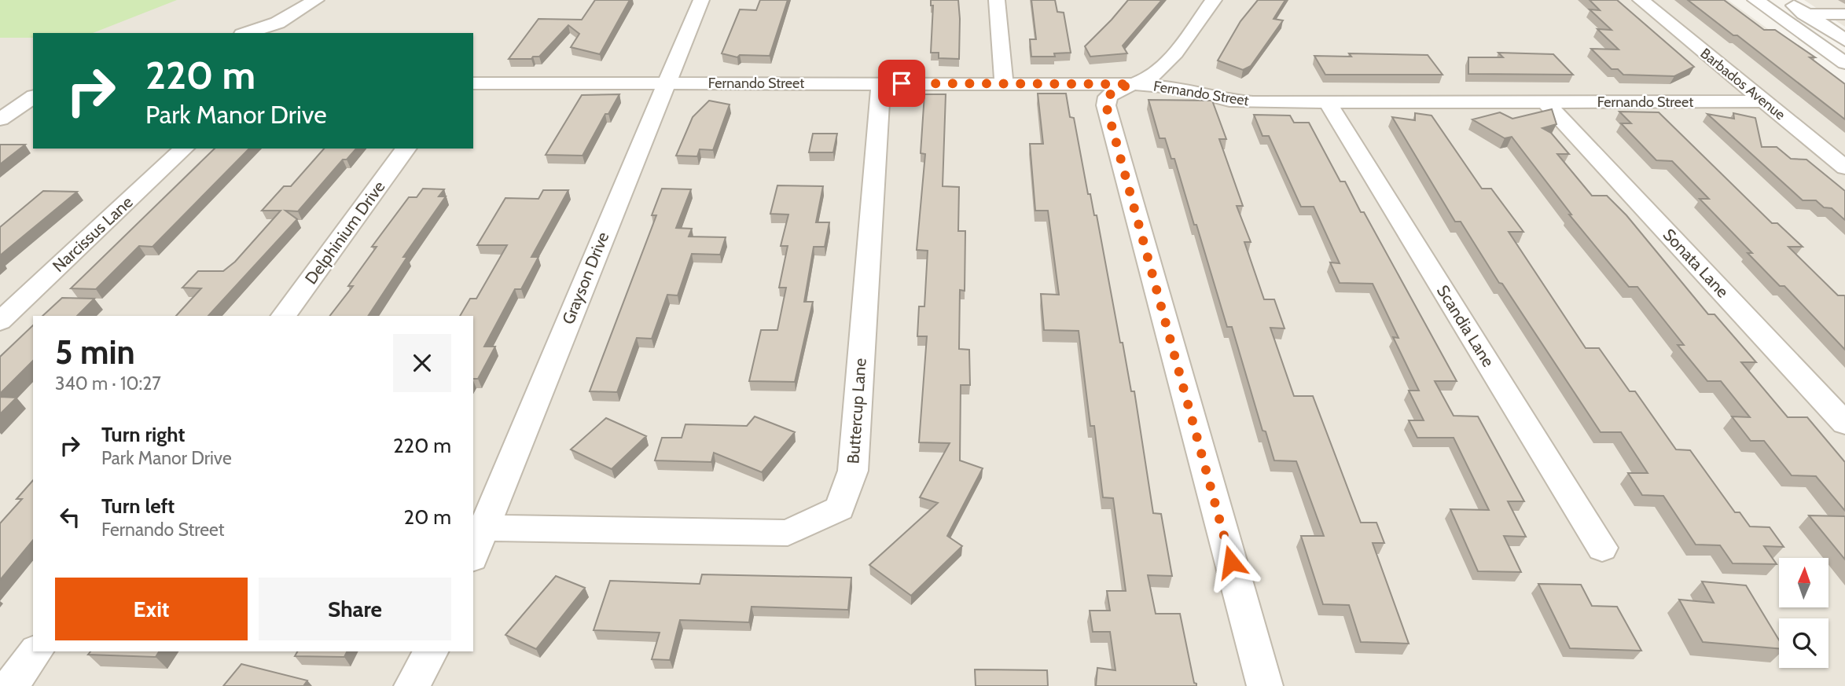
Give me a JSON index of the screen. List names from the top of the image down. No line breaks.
{"streets":{"street":["Fernando Street","Barbados Avenue","Delphinium Drive","Narcissus Lane","Sonata Lane","Grayson Drive","Scandia Lane","Buttercup Lane"]},"crossings":[["Fernando Street","Barbados Avenue"],["Fernando Street","Sonata Lane"],["Fernando Street","Grayson Drive"],["Fernando Street","Scandia Lane"],["Fernando Street","Buttercup Lane"],["Grayson Drive","Buttercup Lane"]],"north":"top","page":{"turn":["220 m","Park Manor Drive"],"heading":["5 min","340 m · 10:27"],"list":[{"name":"Turn right","note":"Park Manor Drive","value":"220 m"},{"name":"Turn left","note":"Fernando Street","value":"20 m"}],"buttons":["Exit","Share"]}}
